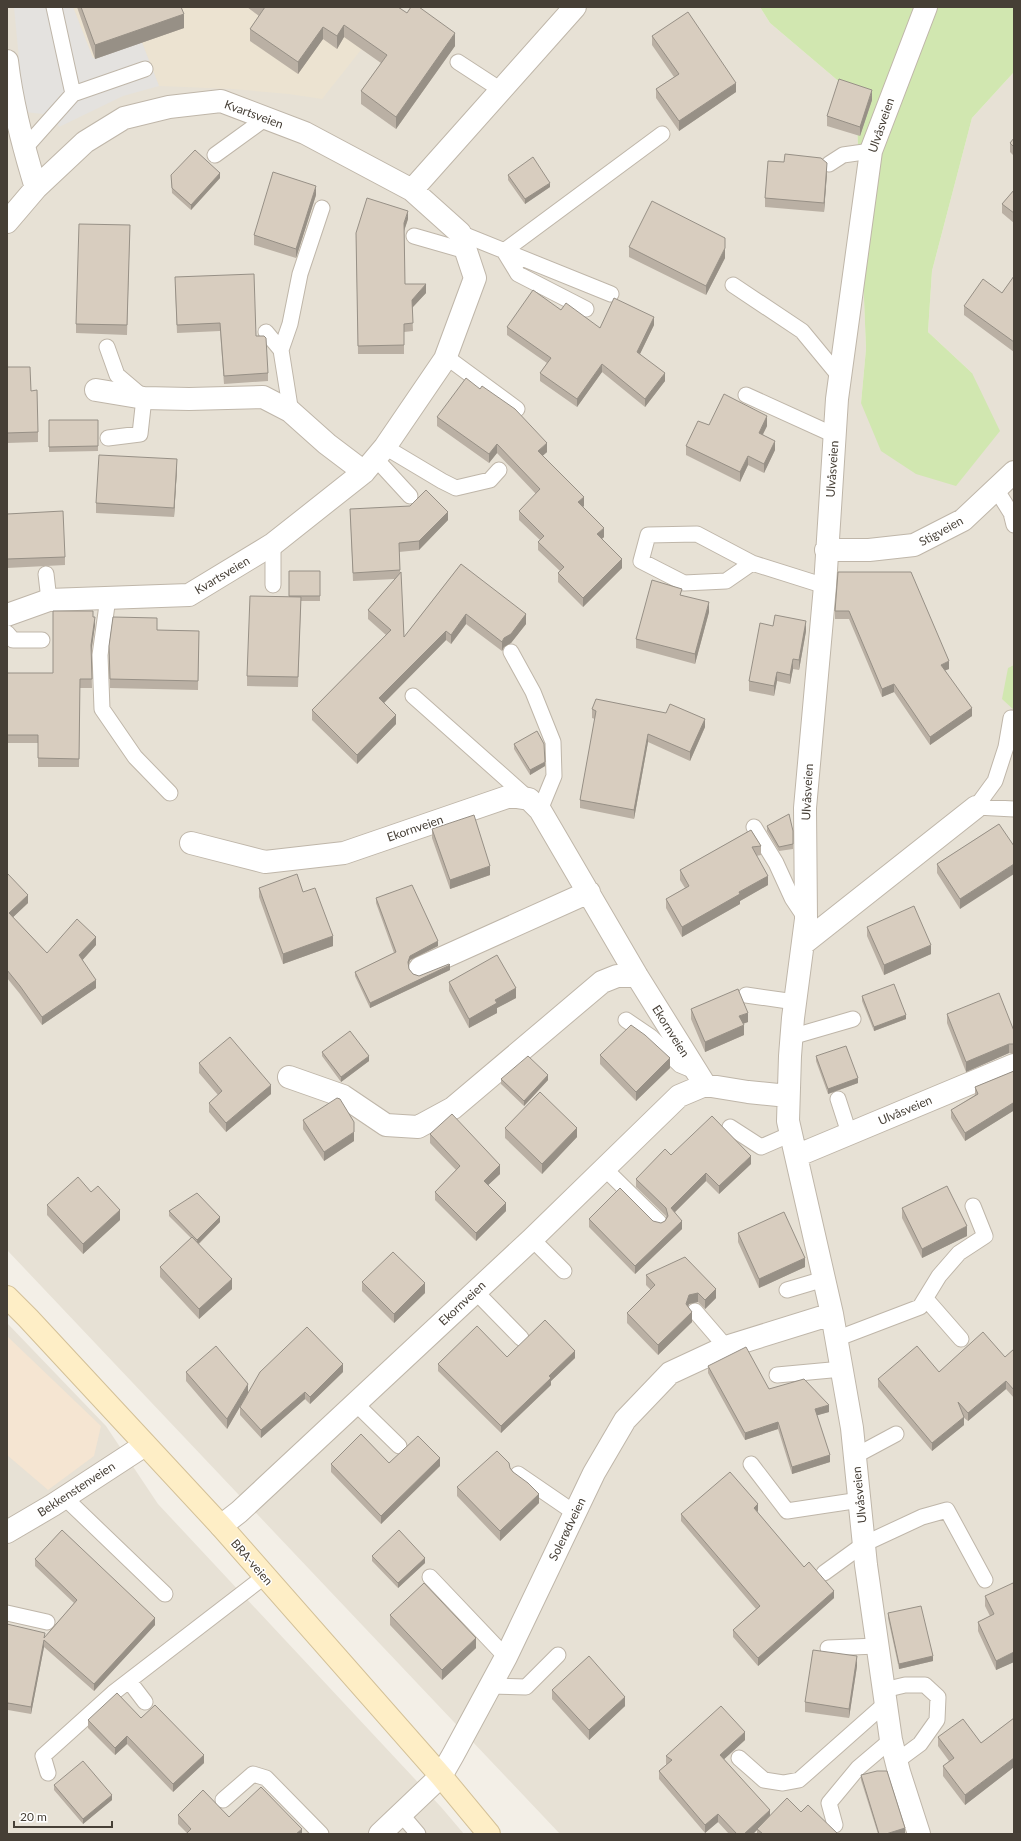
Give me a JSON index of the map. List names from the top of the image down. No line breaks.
{"streets":{"main road":["BRA-veien"],"street":["Kvartsveien","Ulvåsveien","Stigveien","Ekornveien","Bekkenstenveien","Solerødveien"]},"crossings":[["Ulvåsveien","Stigveien"],["Ulvåsveien","Solerødveien"],["Ekornveien","BRA-veien"],["Bekkenstenveien","BRA-veien"],["Solerødveien","BRA-veien"]],"scale_bar":"20 m"}
